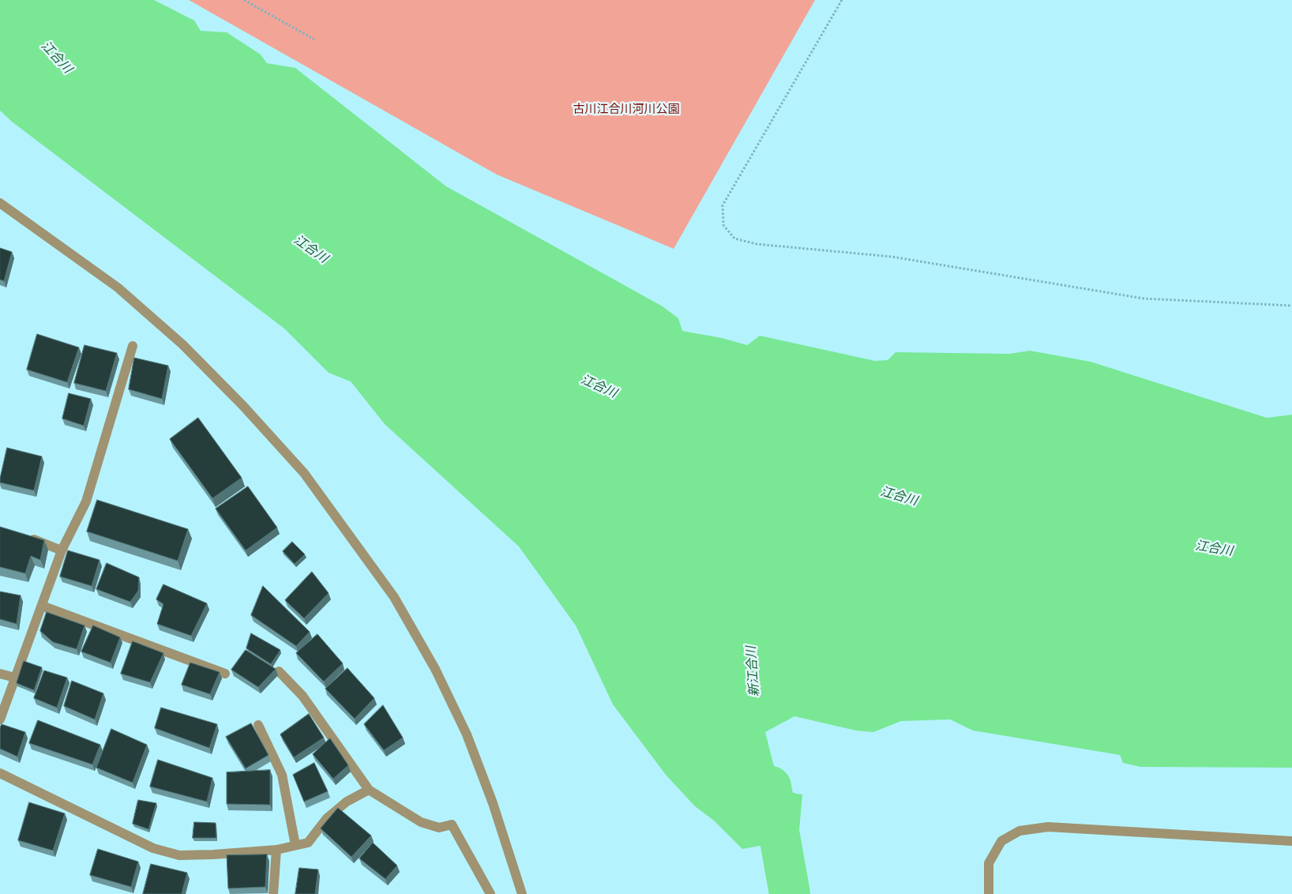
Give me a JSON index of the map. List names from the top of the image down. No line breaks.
{"water":["江合川","新江合川"],"parks":["古川江合川河川公園"]}
